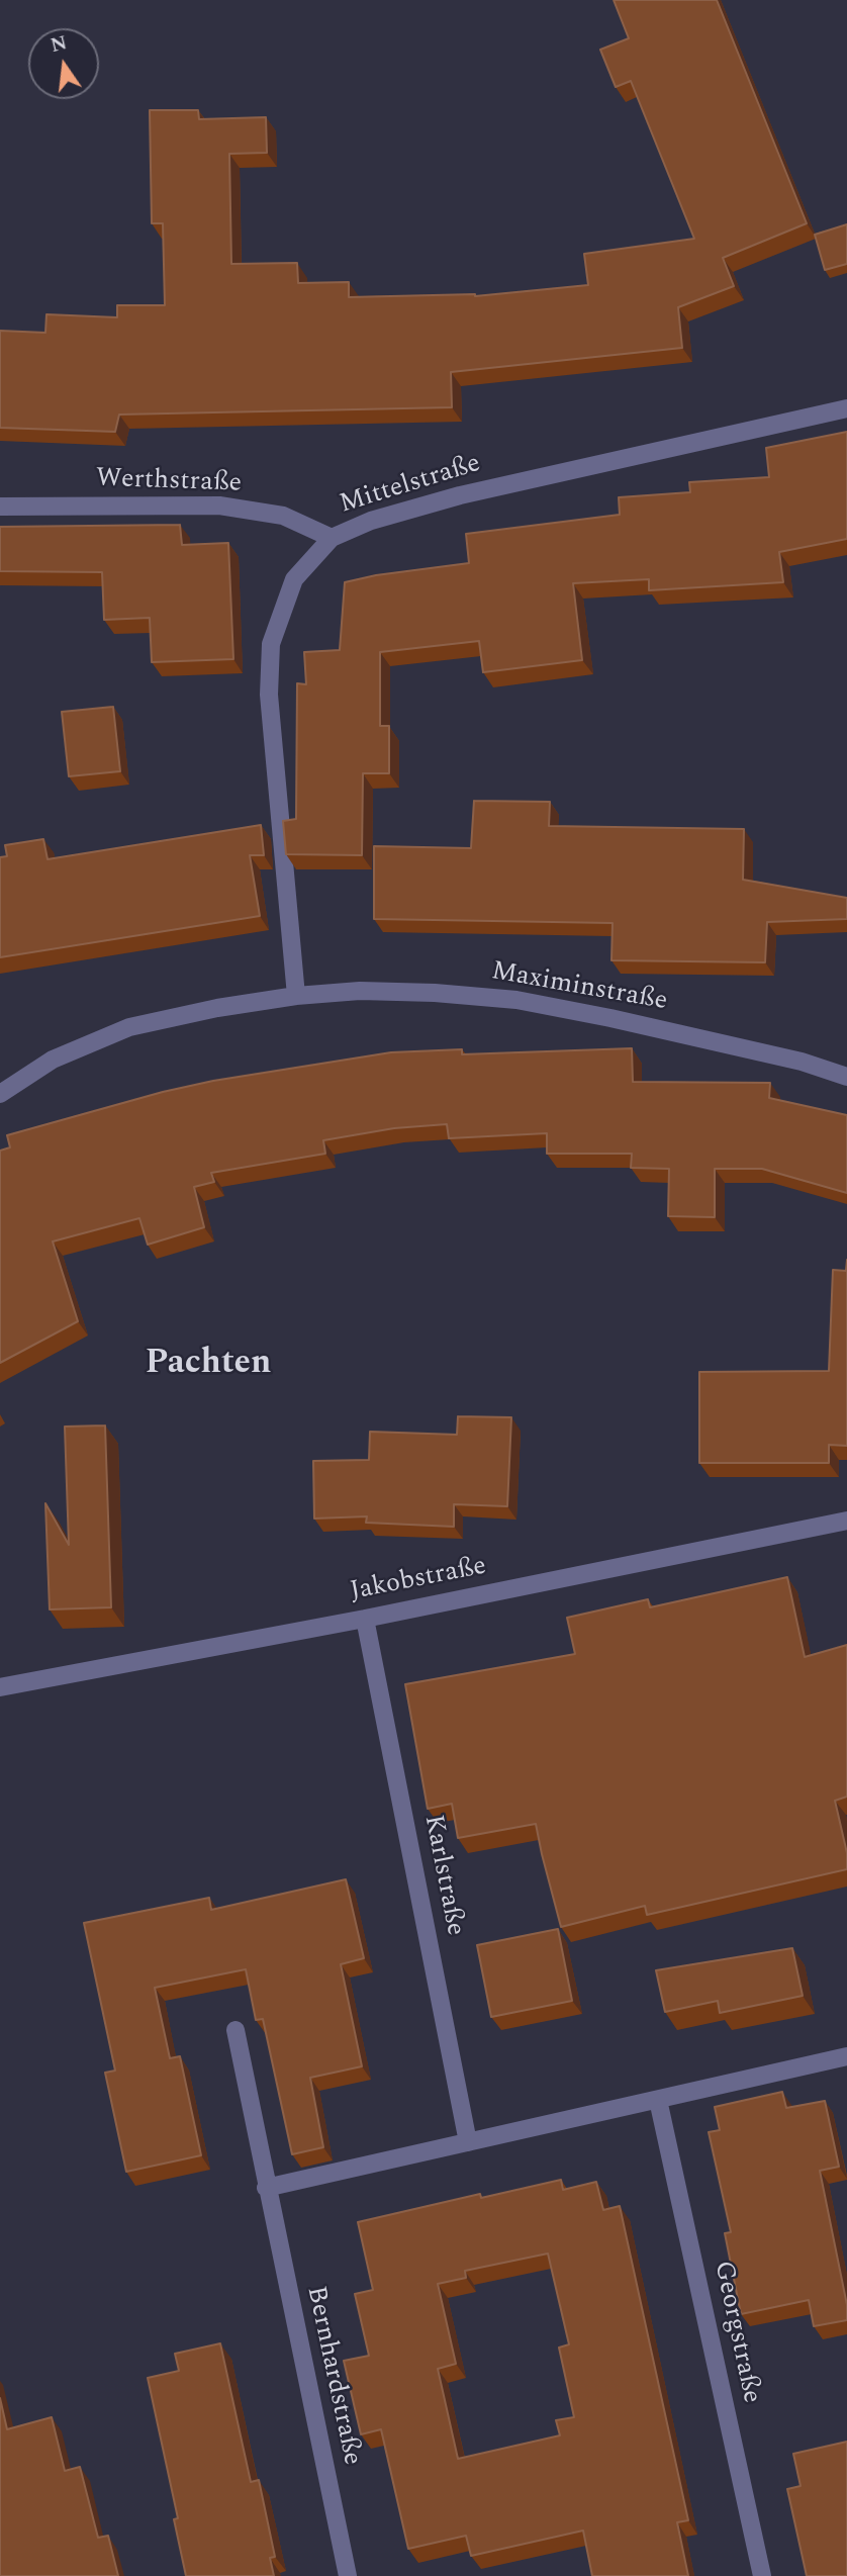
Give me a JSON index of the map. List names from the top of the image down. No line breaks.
{"streets":{"street":["Werthstraße","Mittelstraße","Maximinstraße","Jakobstraße","Karlstraße","Georgstraße","Bernhardstraße"]},"crossings":[["Werthstraße","Mittelstraße"],["Mittelstraße","Maximinstraße"],["Jakobstraße","Karlstraße"]],"districts":["Pachten"],"north":"top"}
